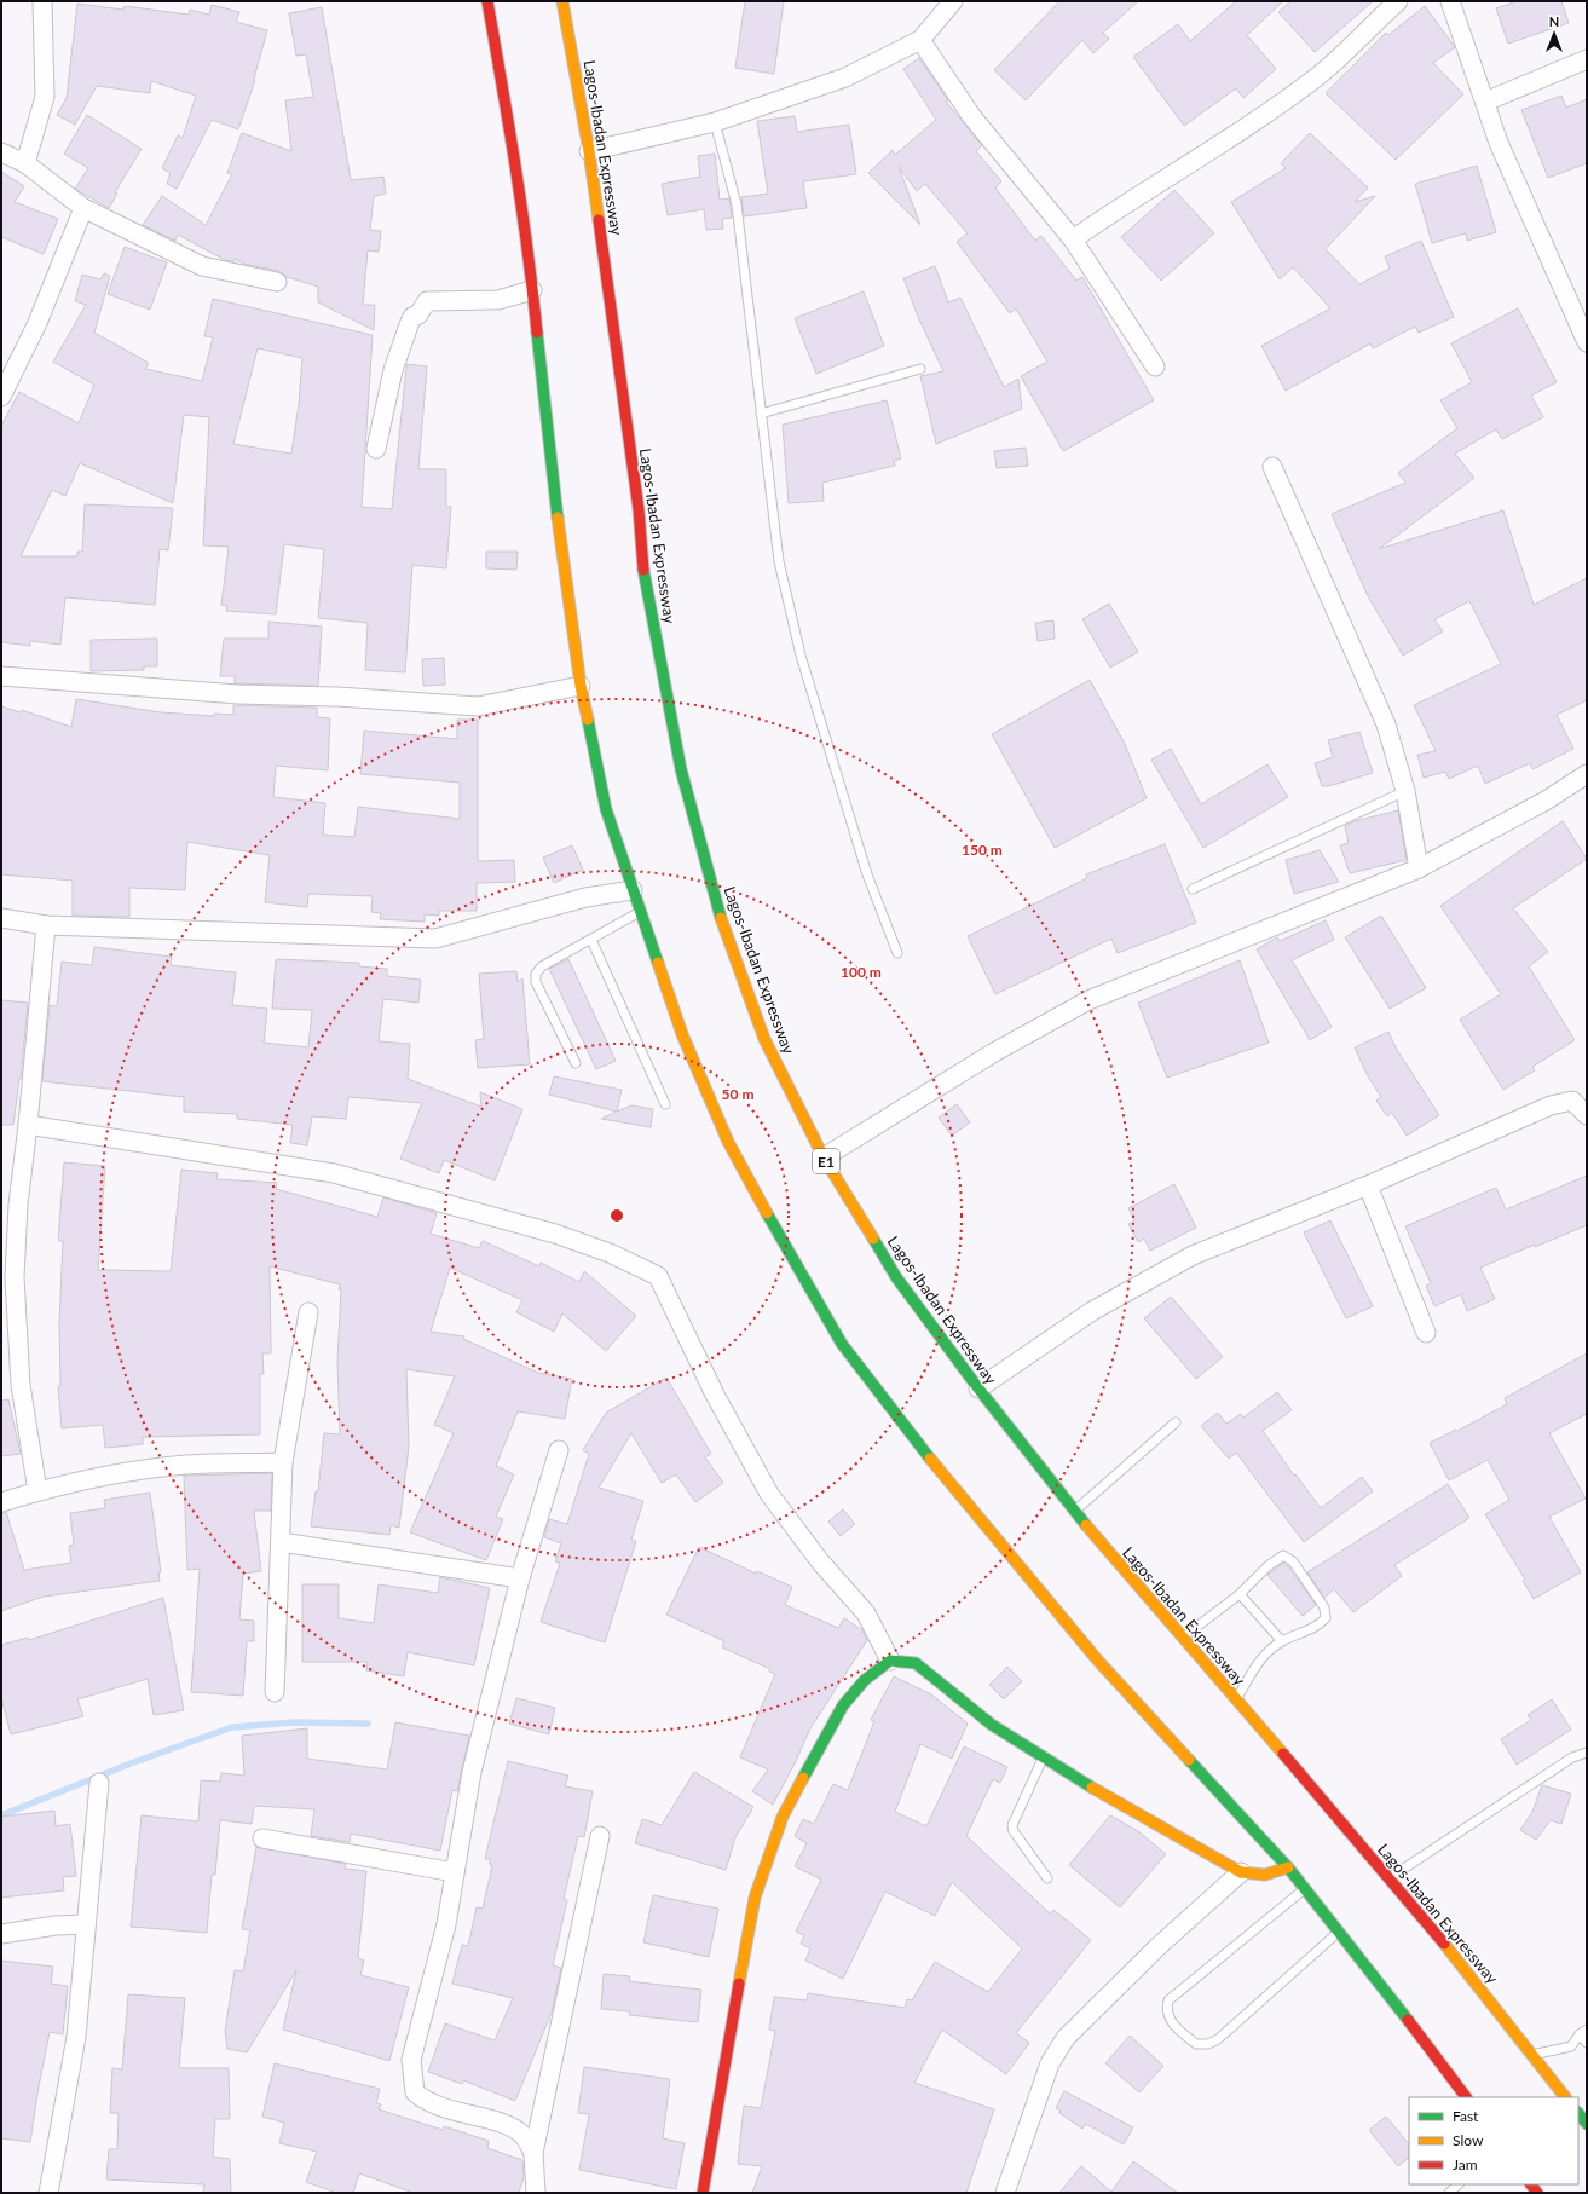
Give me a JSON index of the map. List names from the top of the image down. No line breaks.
{"streets":{"main road":["Lagos-Ibadan Expressway","E1"]},"legend":["Fast","Slow","Jam"],"north":"top","rings":["150 m","100 m","50 m"]}
